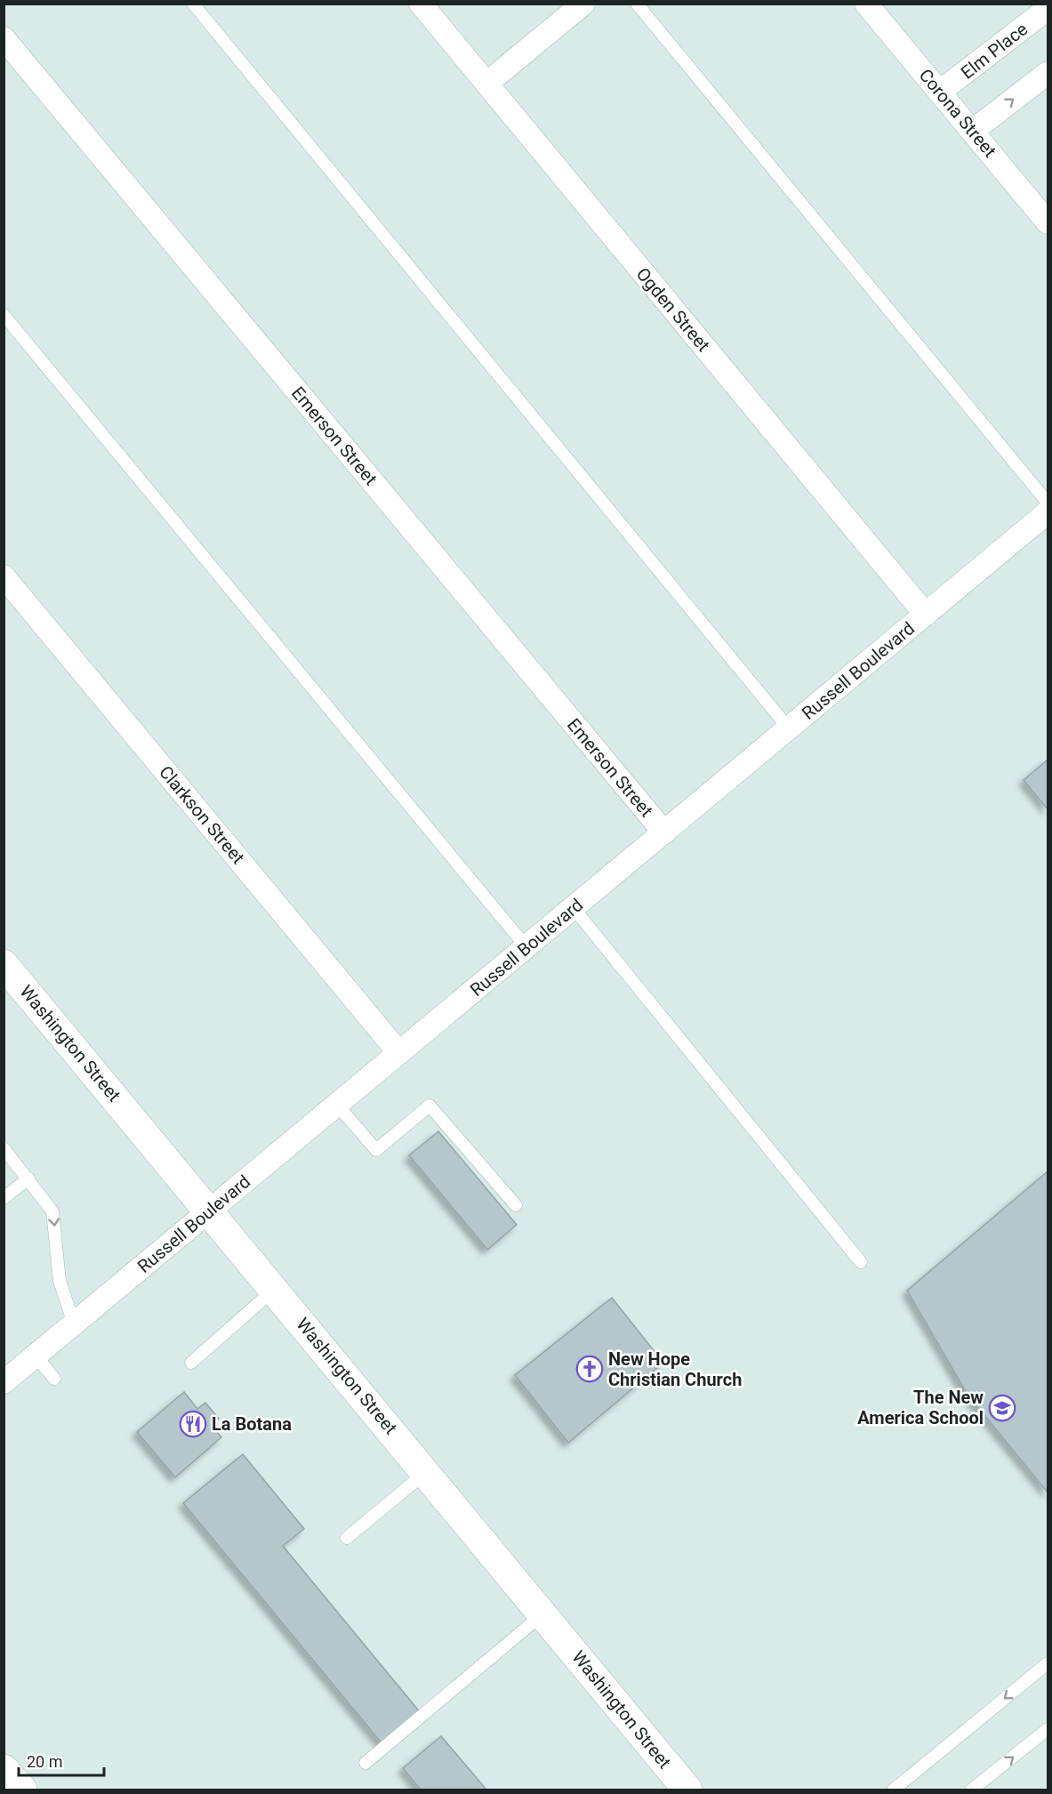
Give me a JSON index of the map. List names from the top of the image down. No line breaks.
{"streets":{"main road":["Washington Street"],"street":["Elm Place","Corona Street","Ogden Street","Emerson Street","Russell Boulevard","Clarkson Street"]},"crossings":[["Elm Place","Corona Street"],["Ogden Street","Russell Boulevard"],["Emerson Street","Russell Boulevard"],["Russell Boulevard","Clarkson Street"],["Russell Boulevard","Washington Street"]],"places":{"church":["New Hope Christian Church"],"school or university":["The New America School"],"restaurant":["La Botana"]},"scale_bar":"20 m"}
